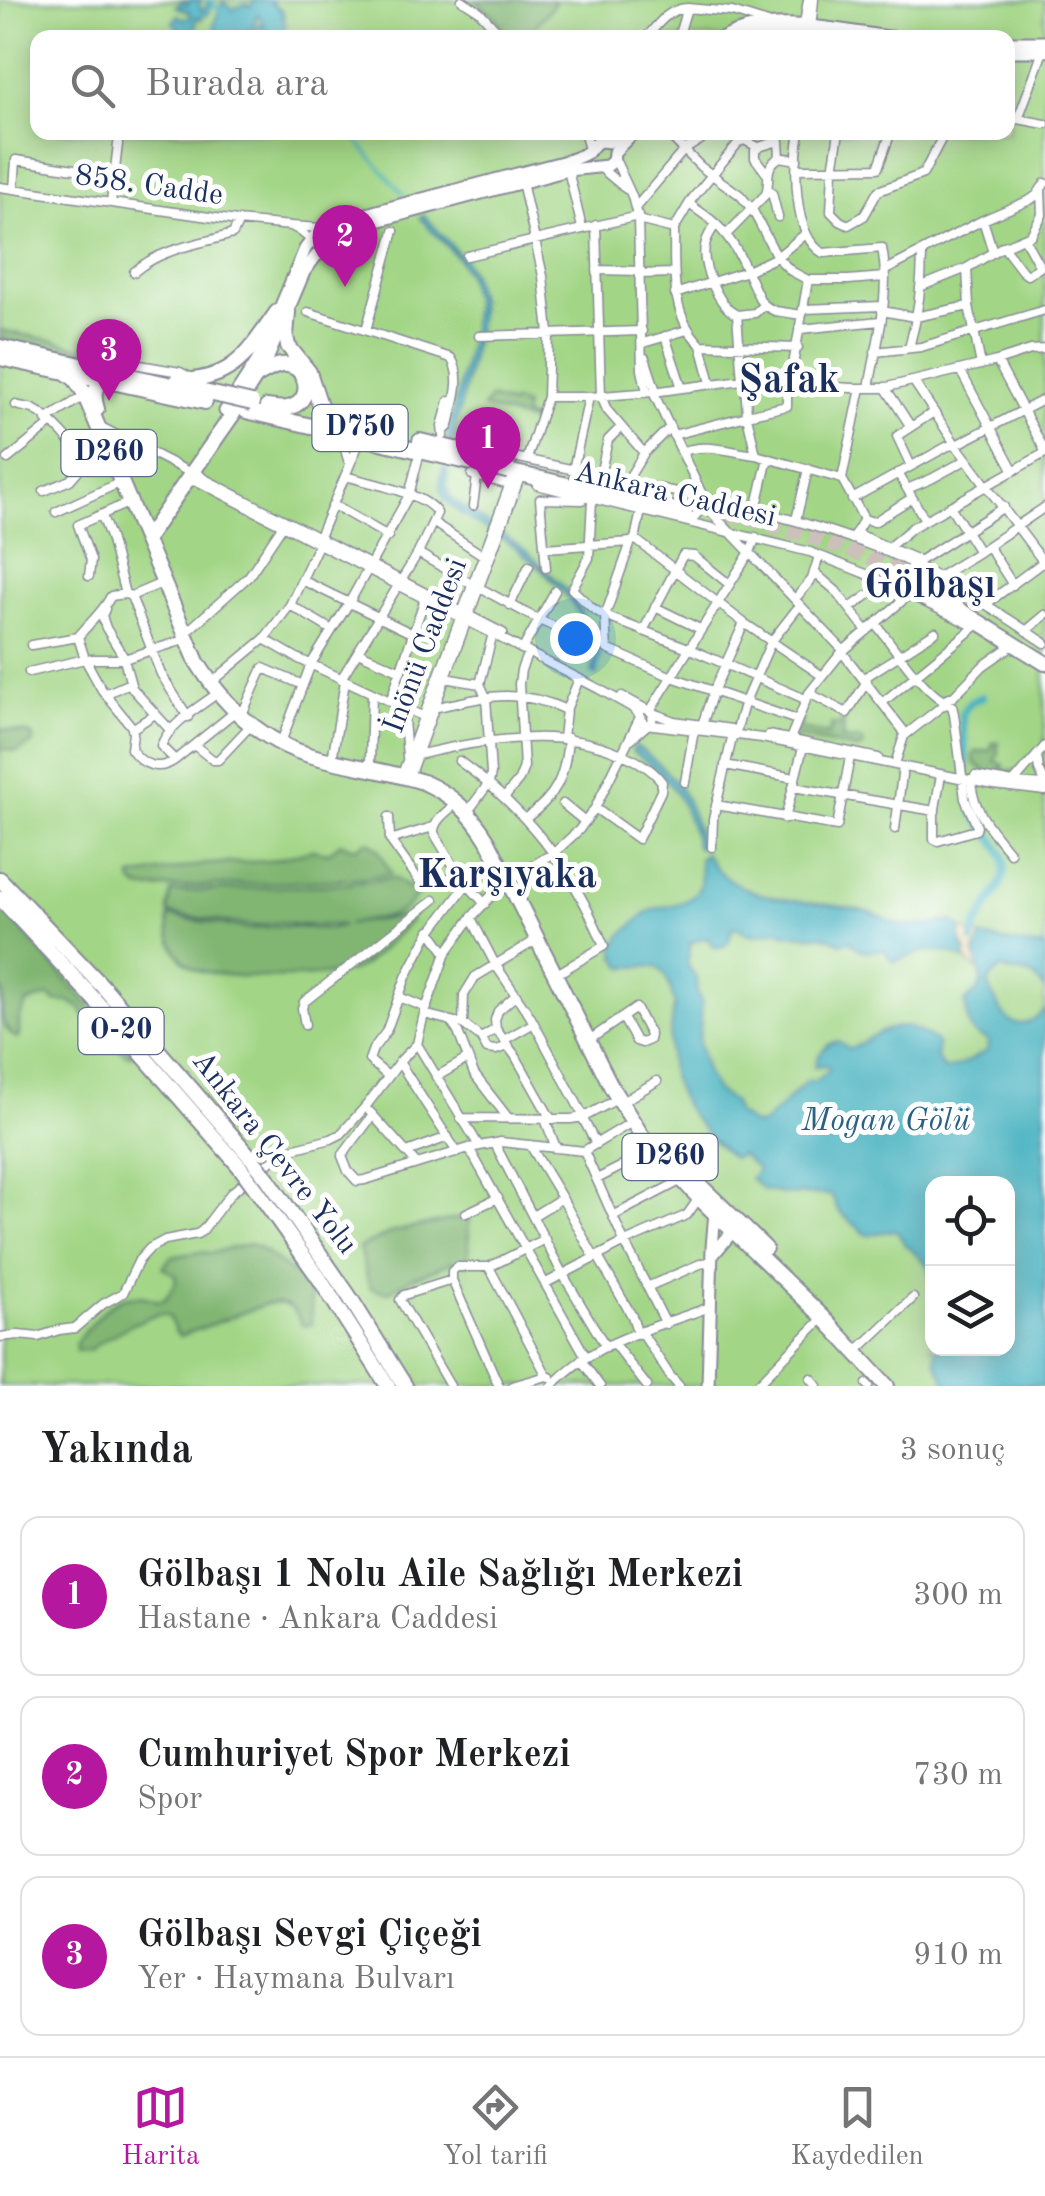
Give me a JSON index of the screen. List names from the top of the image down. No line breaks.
{"streets":{"highway":["D750","D260","O-20","Ankara Çevre Yolu"],"street":["858. Cadde","Ankara Caddesi","İnönü Caddesi"]},"crossings":[["D750","D260"],["D750","Ankara Caddesi"],["D260","İnönü Caddesi"]],"districts":["Şafak","Gölbaşı","Karşıyaka"],"water":["Mogan Gölü"],"page":{"search":"Burada ara","pins":["2","3","1"],"heading":["Yakında","3 sonuç"],"list":[{"mark":"1","name":"Gölbaşı 1 Nolu Aile Sağlığı Merkezi","note":"Hastane · Ankara Caddesi","value":"300 m"},{"mark":"2","name":"Cumhuriyet Spor Merkezi","note":"Spor","value":"730 m"},{"mark":"3","name":"Gölbaşı Sevgi Çiçeği","note":"Yer · Haymana Bulvarı","value":"910 m"}],"nav":["Harita","Yol tarifi","Kaydedilen"]}}
